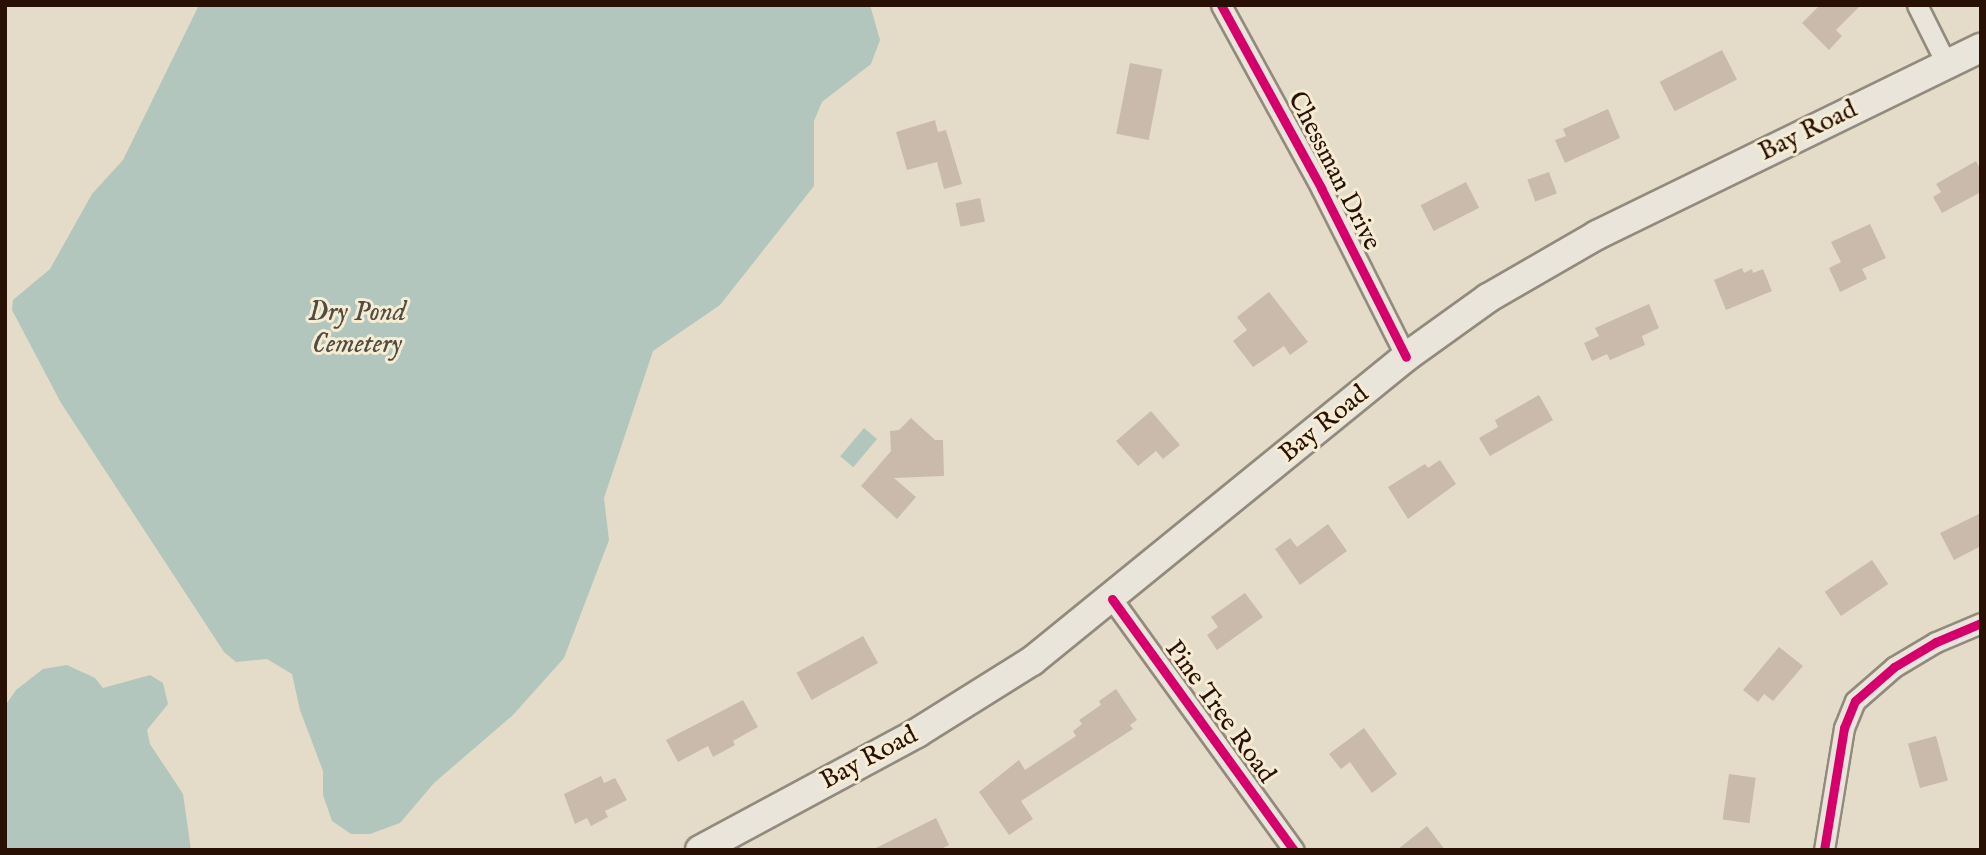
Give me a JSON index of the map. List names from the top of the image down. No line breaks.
{"streets":{"main road":["Bay Road"],"street":["Chessman Drive","Pine Tree Road"]},"crossings":[["Bay Road","Chessman Drive"],["Bay Road","Pine Tree Road"]],"water":["Dry Pond Cemetery"]}
